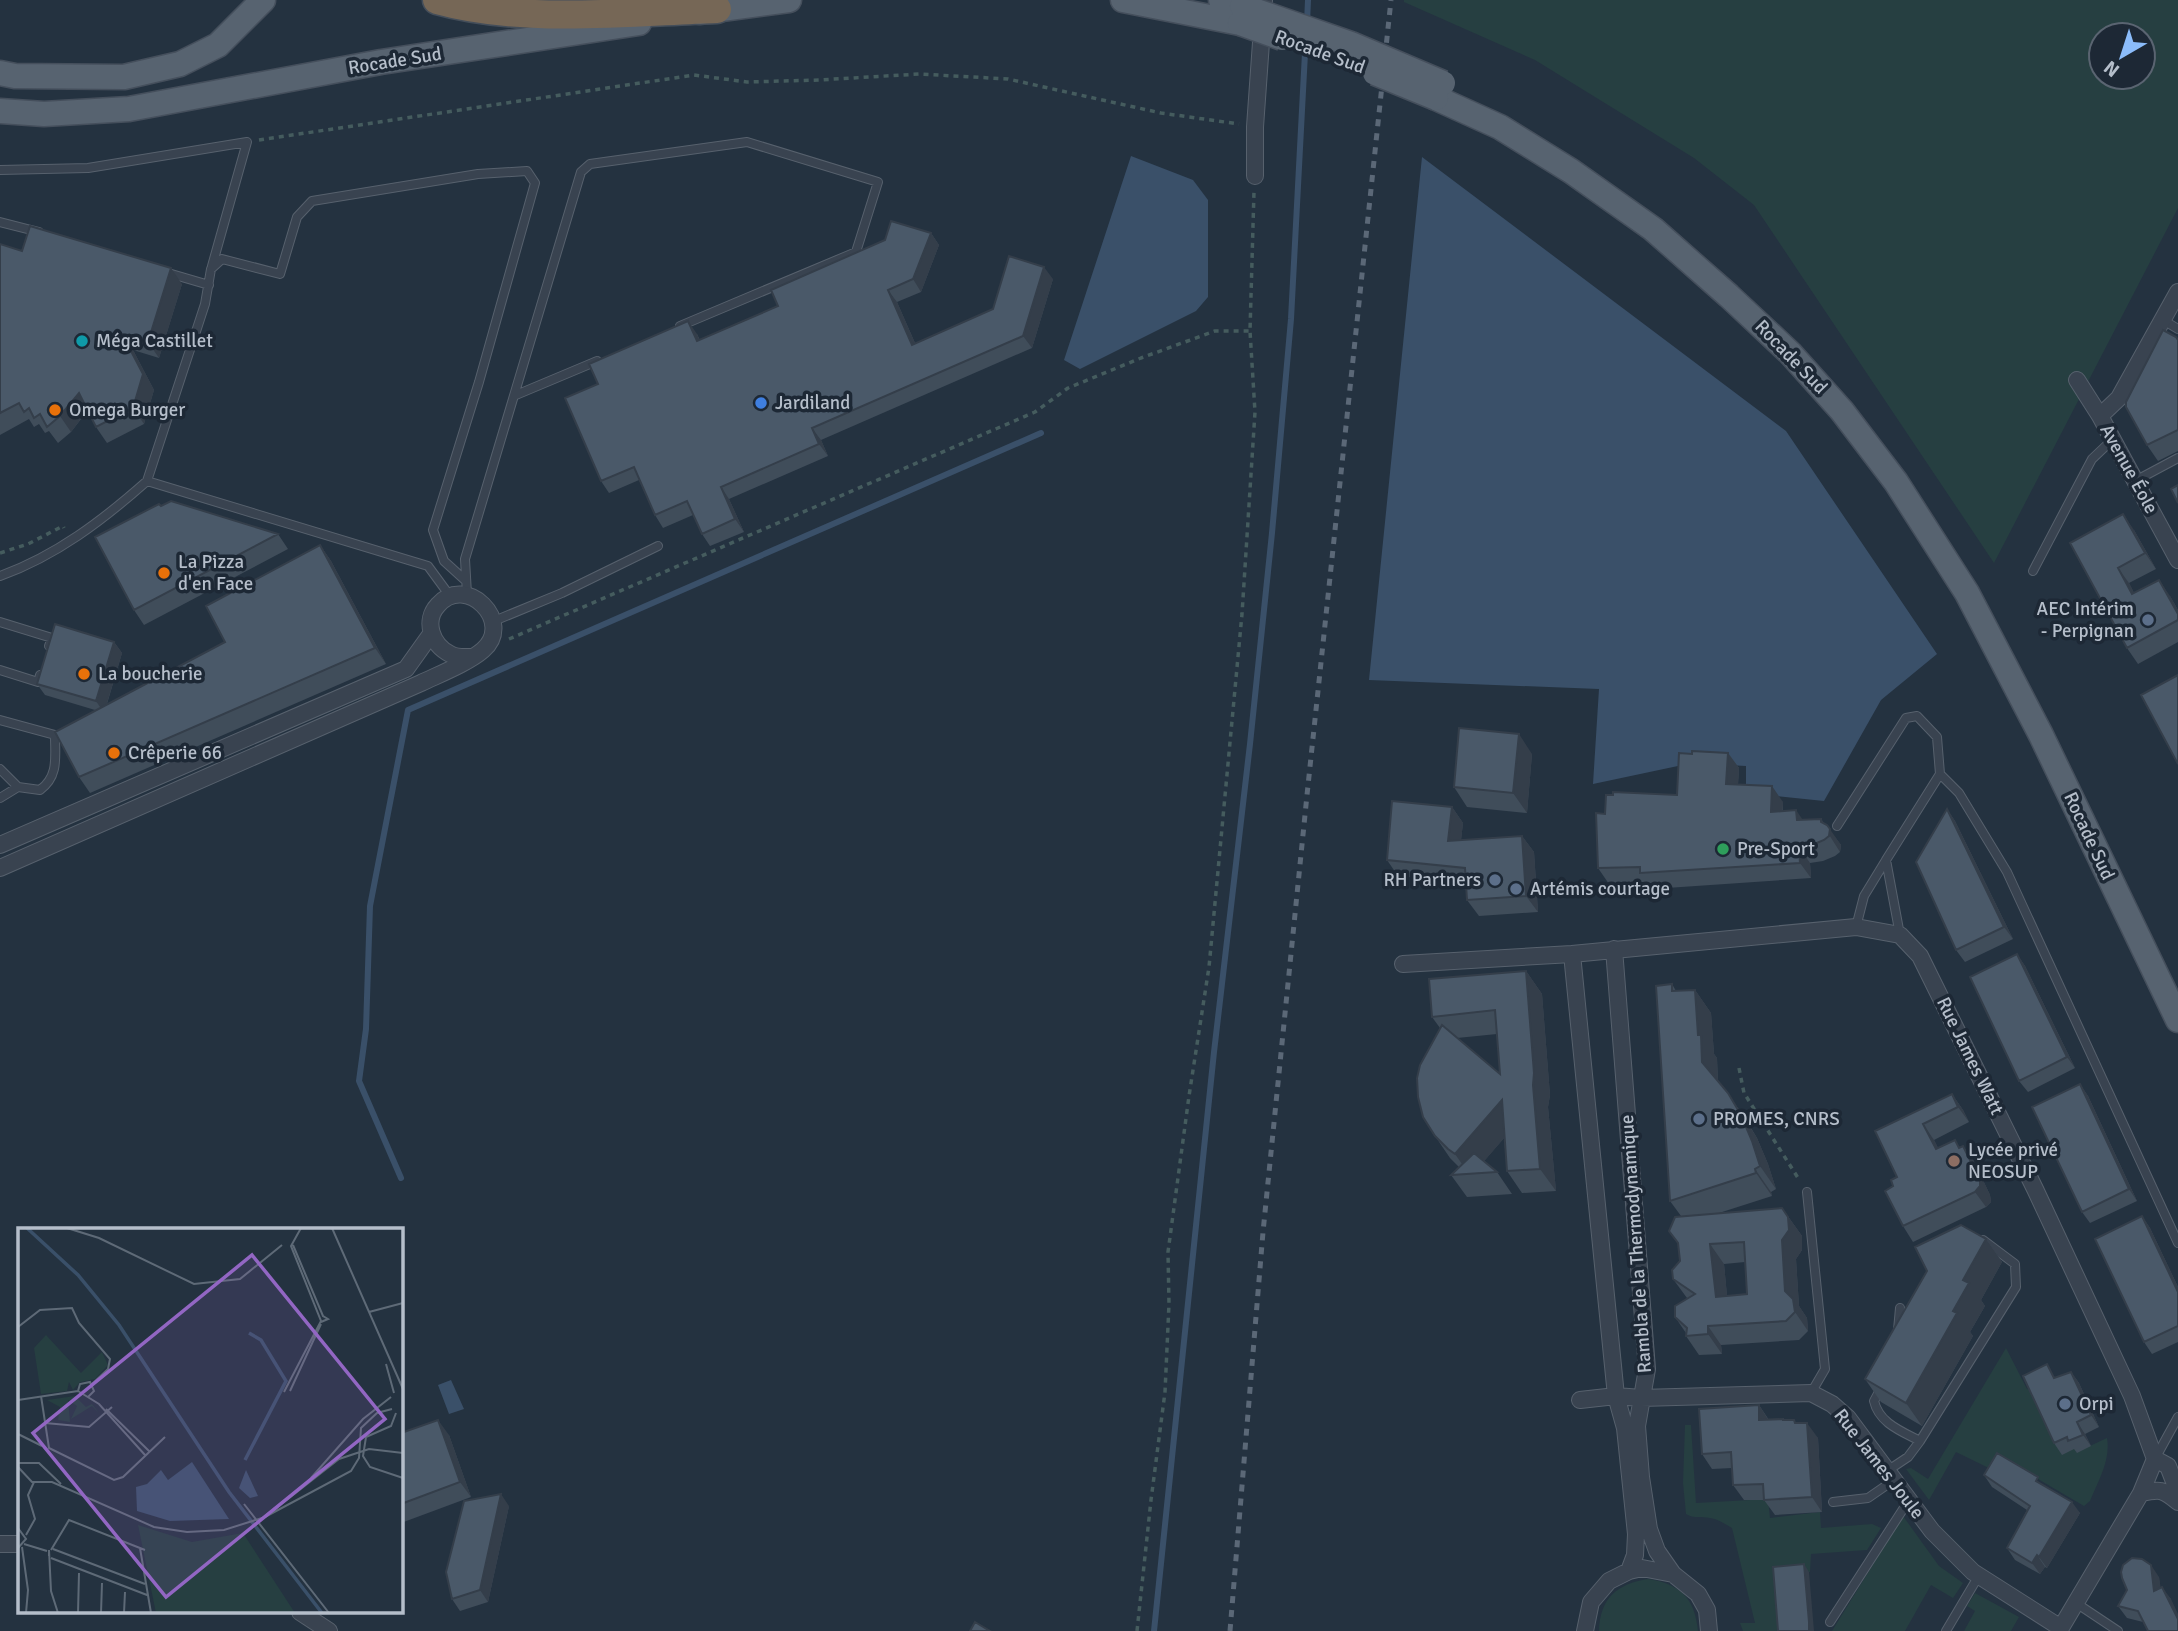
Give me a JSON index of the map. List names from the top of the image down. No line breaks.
{"streets":{"main road":["Rocade Sud"],"street":["Avenue Éole","Rue James Watt","Rambla de la Thermodynamique","Rue James Joule"]},"places":["Méga Castillet","Jardiland","Omega Burger","La Pizza d'en Face","AEC Intérim - Perpignan","La boucherie","Crêperie 66","Pre-Sport","RH Partners","Artémis courtage","PROMES, CNRS","Lycée privé NEOSUP","Orpi"],"north":"bottom left"}
